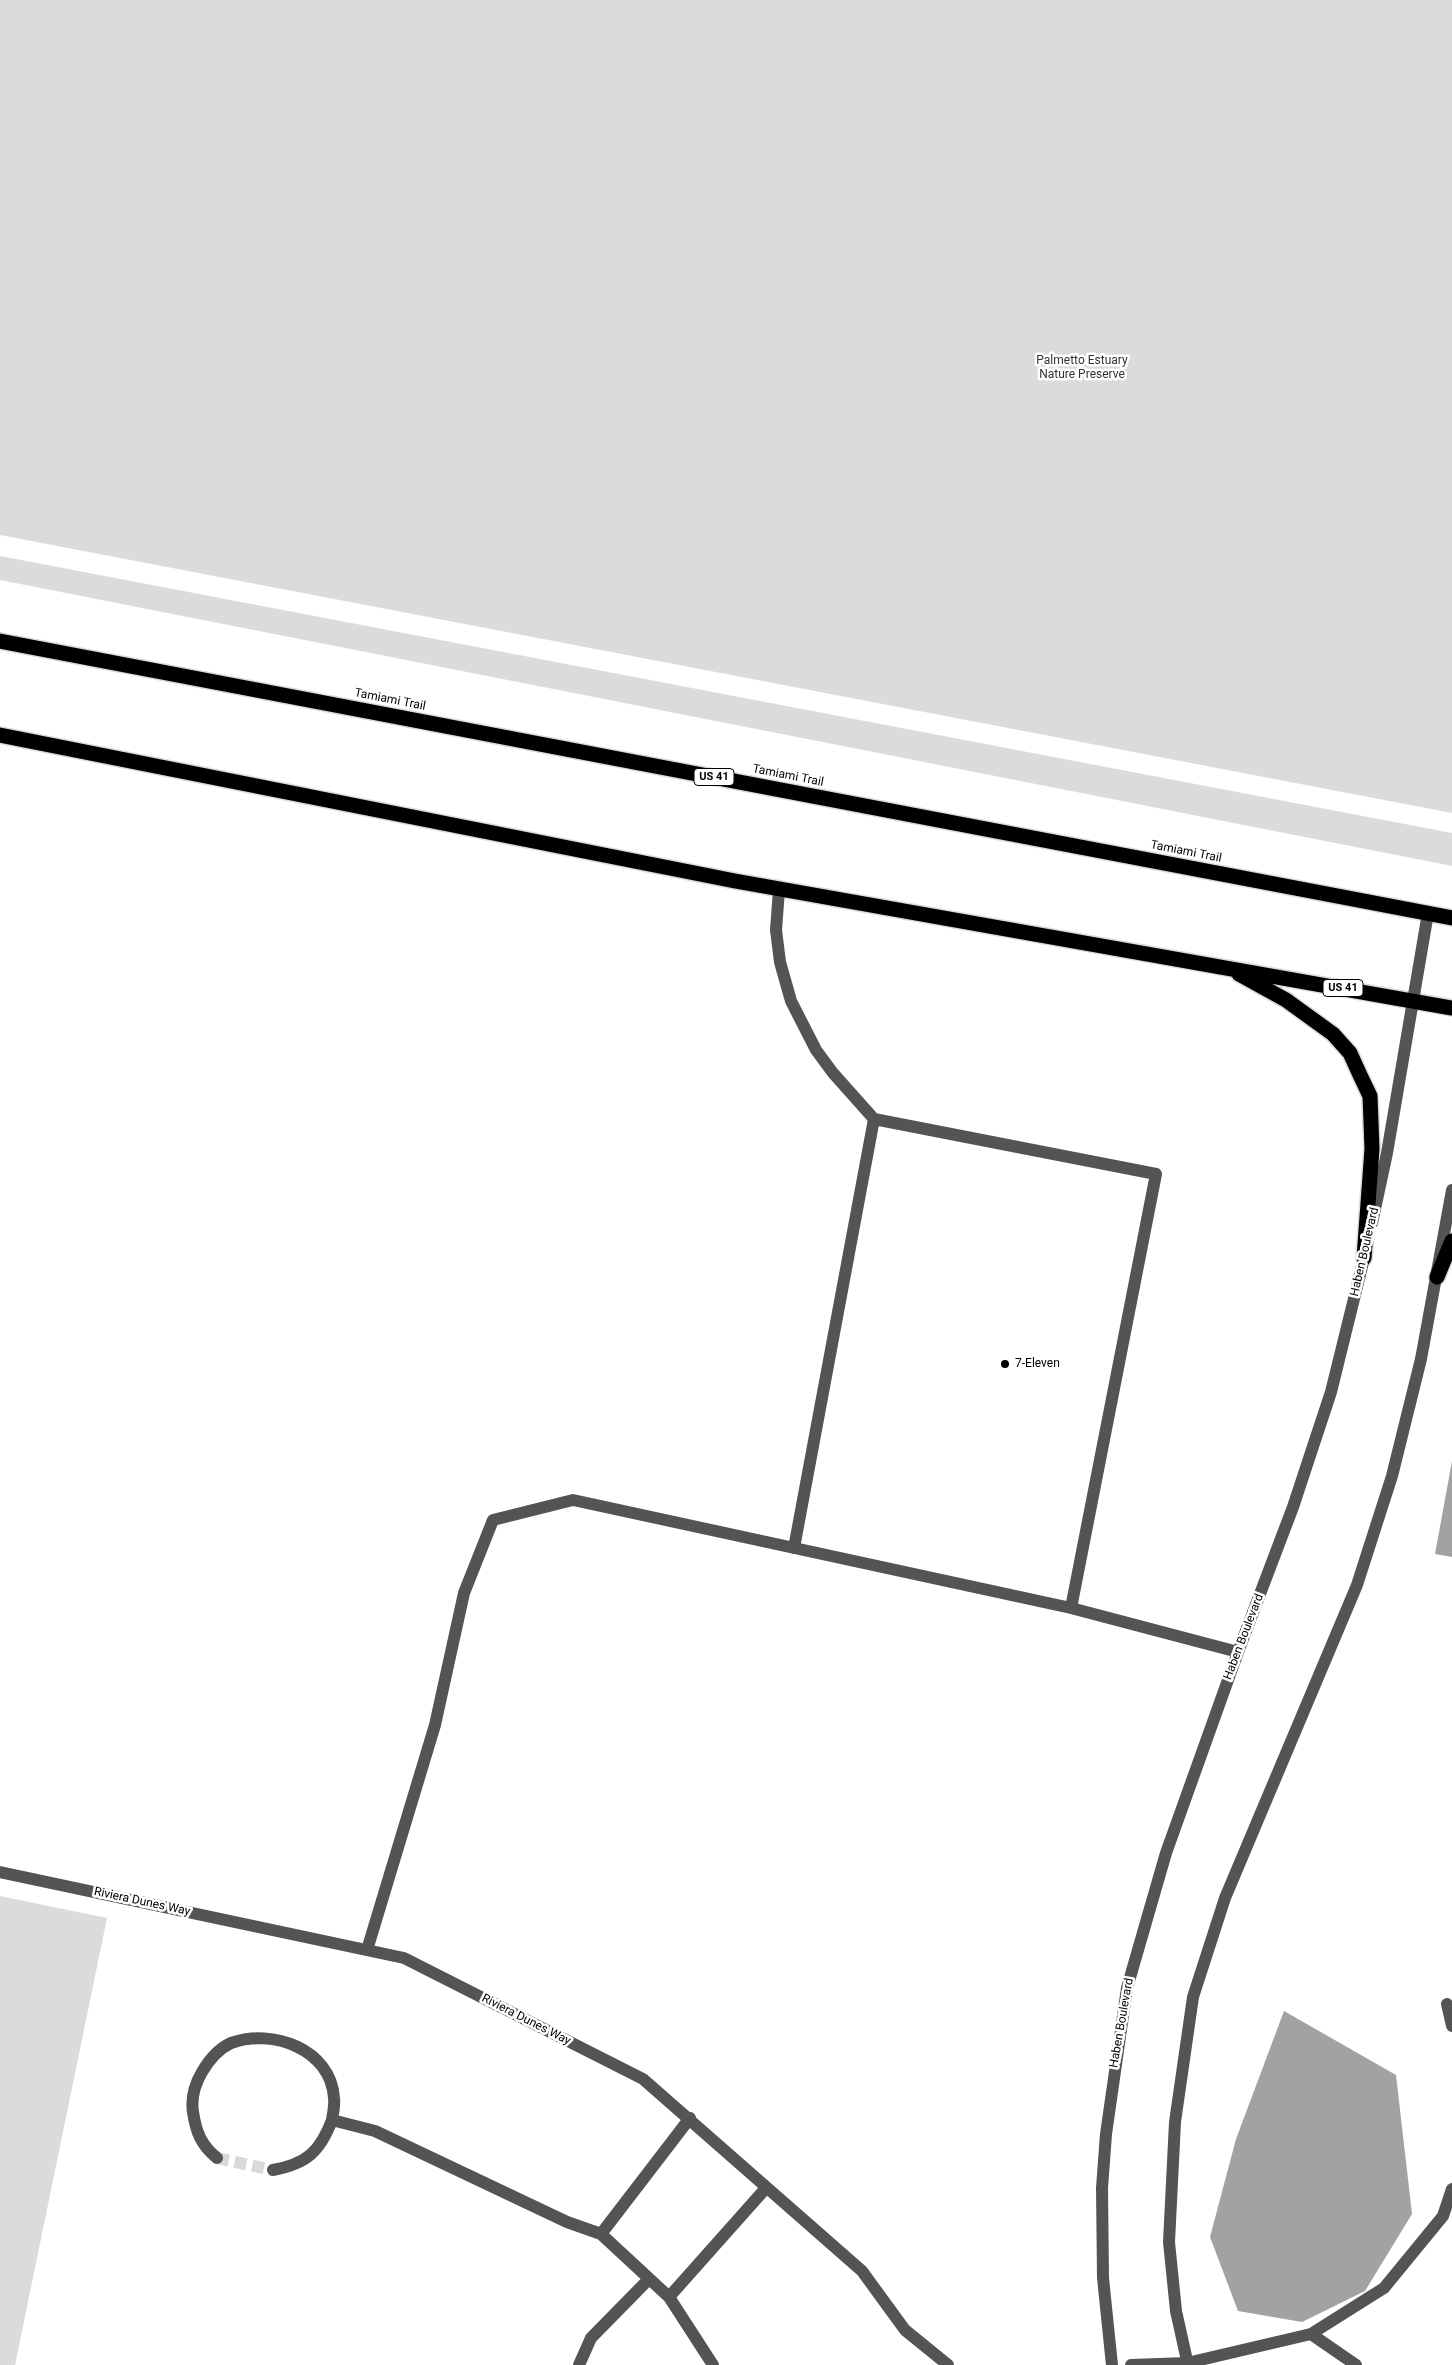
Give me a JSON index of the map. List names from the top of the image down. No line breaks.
{"streets":{"highway":["Tamiami Trail","US 41"],"street":["Haben Boulevard","Riviera Dunes Way"]},"crossings":[["Tamiami Trail","Haben Boulevard"],["US 41","Haben Boulevard"]],"parks":["Palmetto Estuary Nature Preserve"],"places":["7-Eleven"]}
